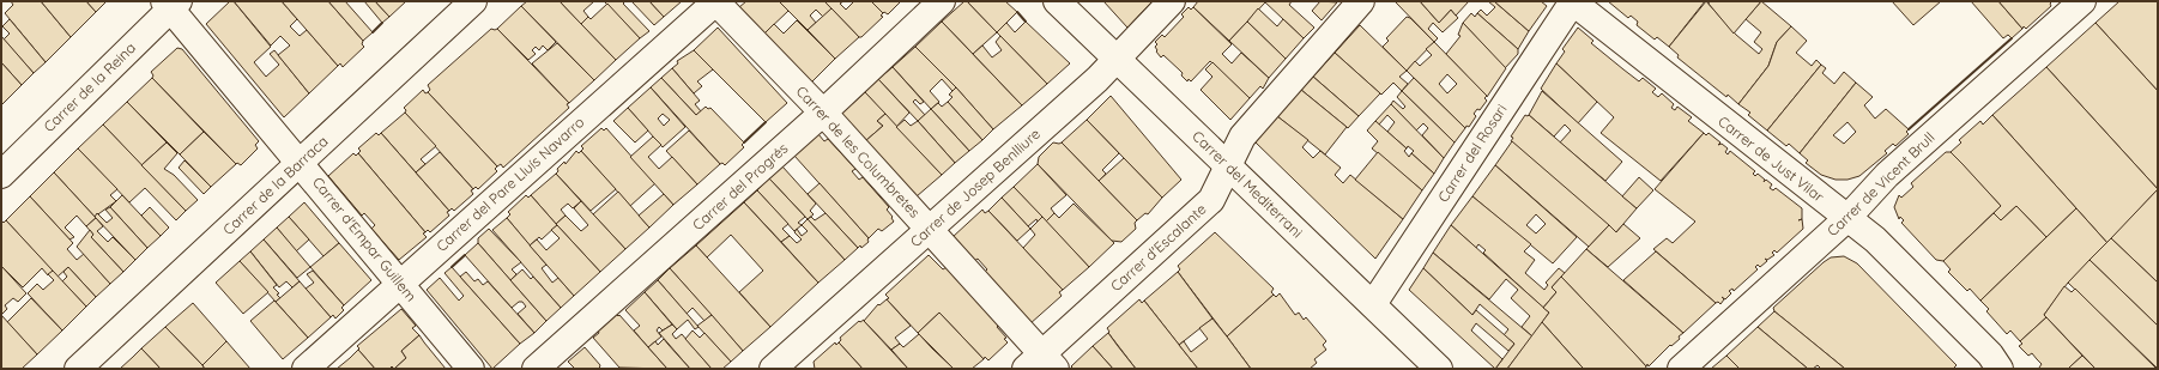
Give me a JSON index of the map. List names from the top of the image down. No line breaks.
{"streets":{"street":["Carrer de la Reina","Carrer de les Columbretes","Carrer del Rosari","Carrer de Just Vilar","Carrer del Pare Lluís Navarro","Carrer del Mediterrani","Carrer de Vicent Brull","Carrer de la Barraca","Carrer del Progrés","Carrer de Josep Benlliure","Carrer d'Empar Guillem","Carrer d'Escalante"]},"crossings":[["Carrer de la Reina","Carrer d'Empar Guillem"],["Carrer de les Columbretes","Carrer del Pare Lluís Navarro"],["Carrer de les Columbretes","Carrer del Progrés"],["Carrer de les Columbretes","Carrer de Josep Benlliure"],["Carrer de les Columbretes","Carrer d'Escalante"],["Carrer del Rosari","Carrer de Just Vilar"],["Carrer del Rosari","Carrer del Mediterrani"],["Carrer de Just Vilar","Carrer de Vicent Brull"],["Carrer del Pare Lluís Navarro","Carrer d'Empar Guillem"],["Carrer del Mediterrani","Carrer de Josep Benlliure"],["Carrer del Mediterrani","Carrer d'Escalante"],["Carrer de la Barraca","Carrer d'Empar Guillem"]]}
